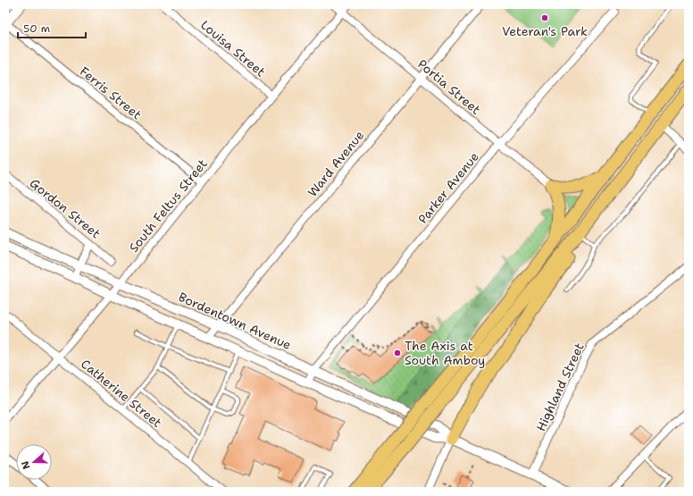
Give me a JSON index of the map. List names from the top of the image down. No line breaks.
{"streets":{"street":["Louisa Street","Portia Street","Ferris Street","Ward Avenue","Parker Avenue","South Feltus Street","Gordon Street","Bordentown Avenue","Highland Street","Catherine Street"]},"crossings":[["Louisa Street","South Feltus Street"],["Portia Street","Ward Avenue"],["Portia Street","Parker Avenue"],["Portia Street","South Feltus Street"],["Ferris Street","South Feltus Street"],["Ward Avenue","Bordentown Avenue"],["Parker Avenue","Bordentown Avenue"],["South Feltus Street","Bordentown Avenue"],["South Feltus Street","Catherine Street"],["Bordentown Avenue","Highland Street"]],"places":["Veteran's Park","The Axis at South Amboy"],"scale_bar":"50 m","north":"left"}
